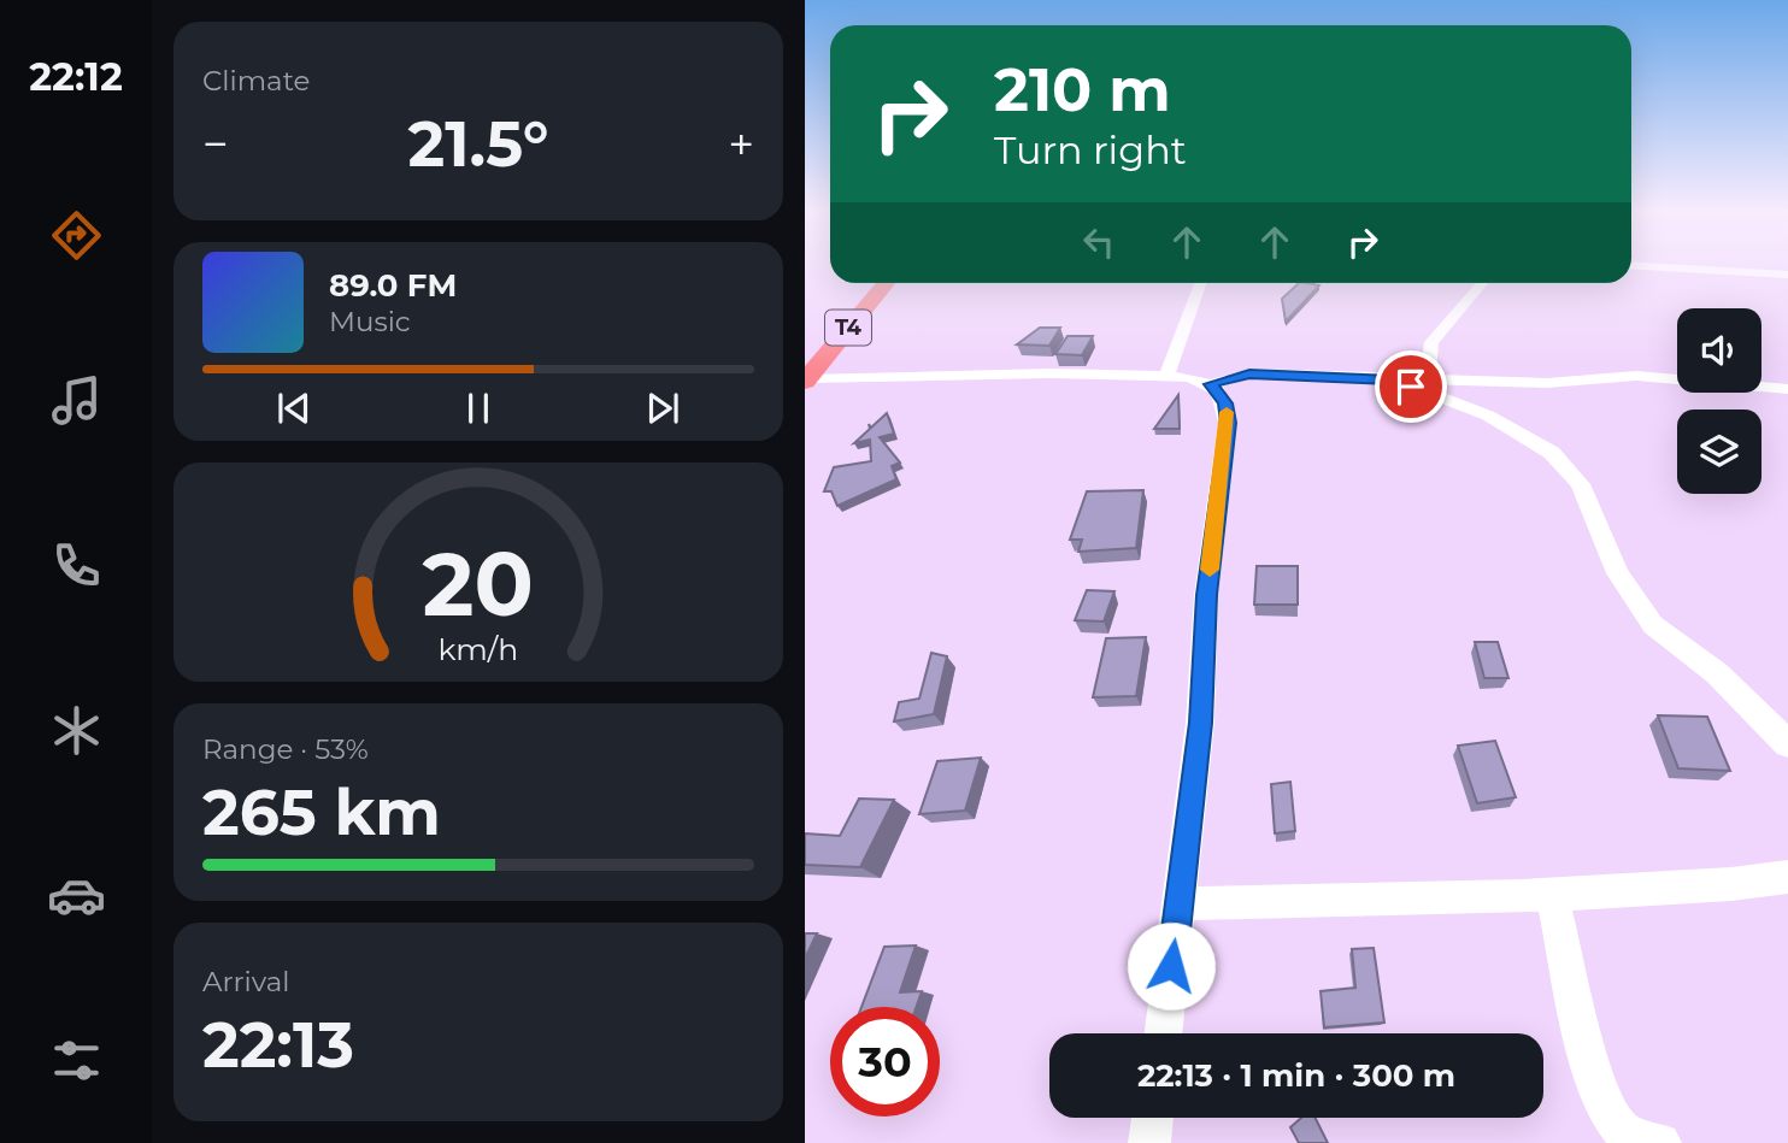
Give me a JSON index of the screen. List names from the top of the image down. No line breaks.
{"streets":{"highway":["T4"]},"page":{"tabs":"22:12","tile":["Climate",["Range · 53%","265 km"],["Arrival","22:13"]],"turn":["210 m","Turn right"],"heat":["−","21.5°","+"],"song":["89.0 FM","Music"],"limit":"30","trip":"22:13 · 1 min · 300 m","gauge":["20","km/h"]}}
